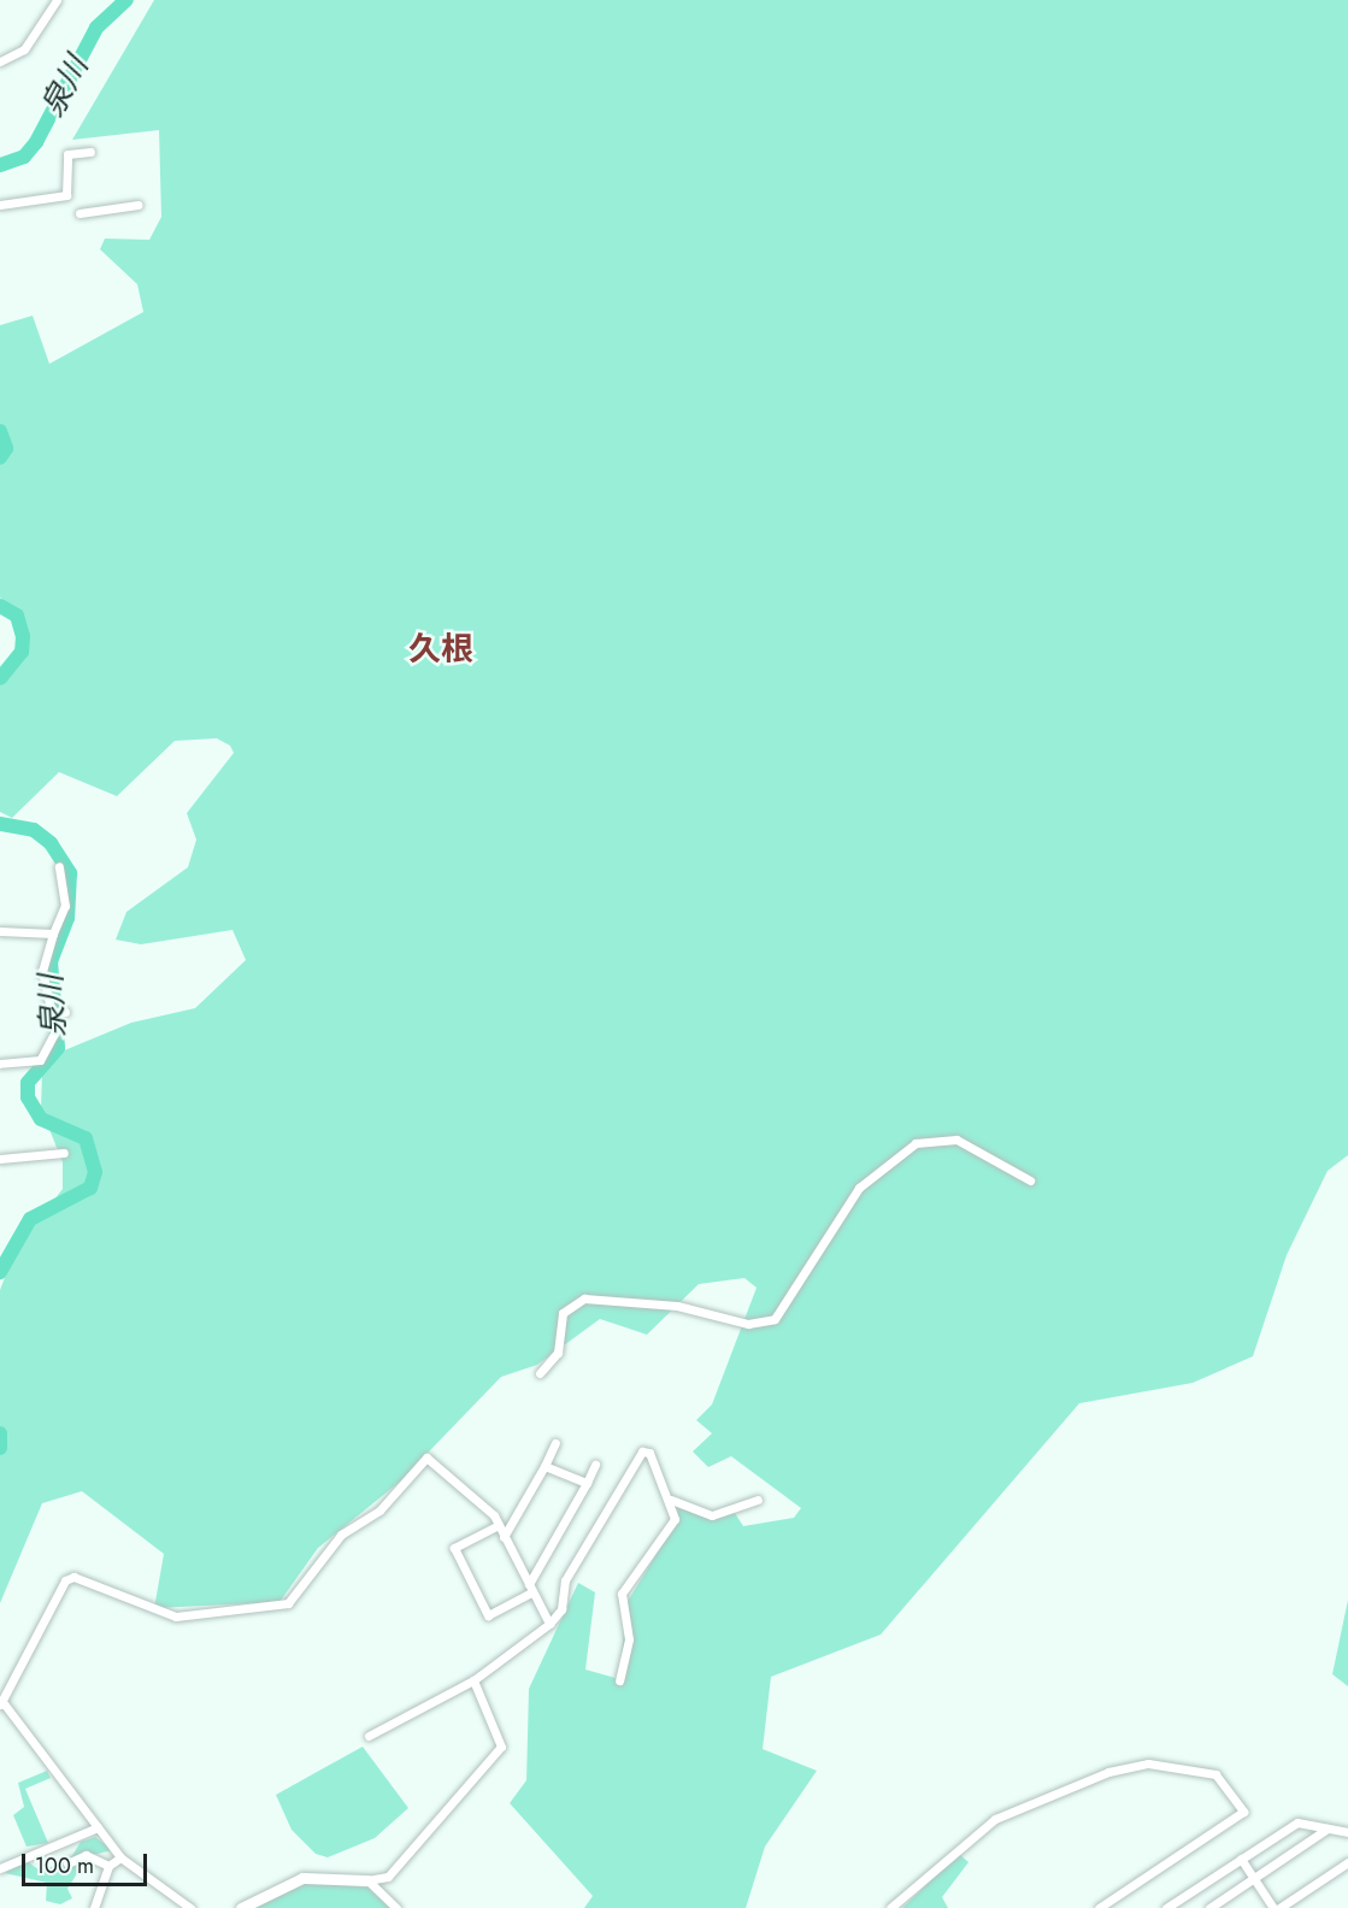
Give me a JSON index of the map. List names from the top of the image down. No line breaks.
{"districts":["久根"],"water":["泉川"],"scale_bar":"100 m"}
